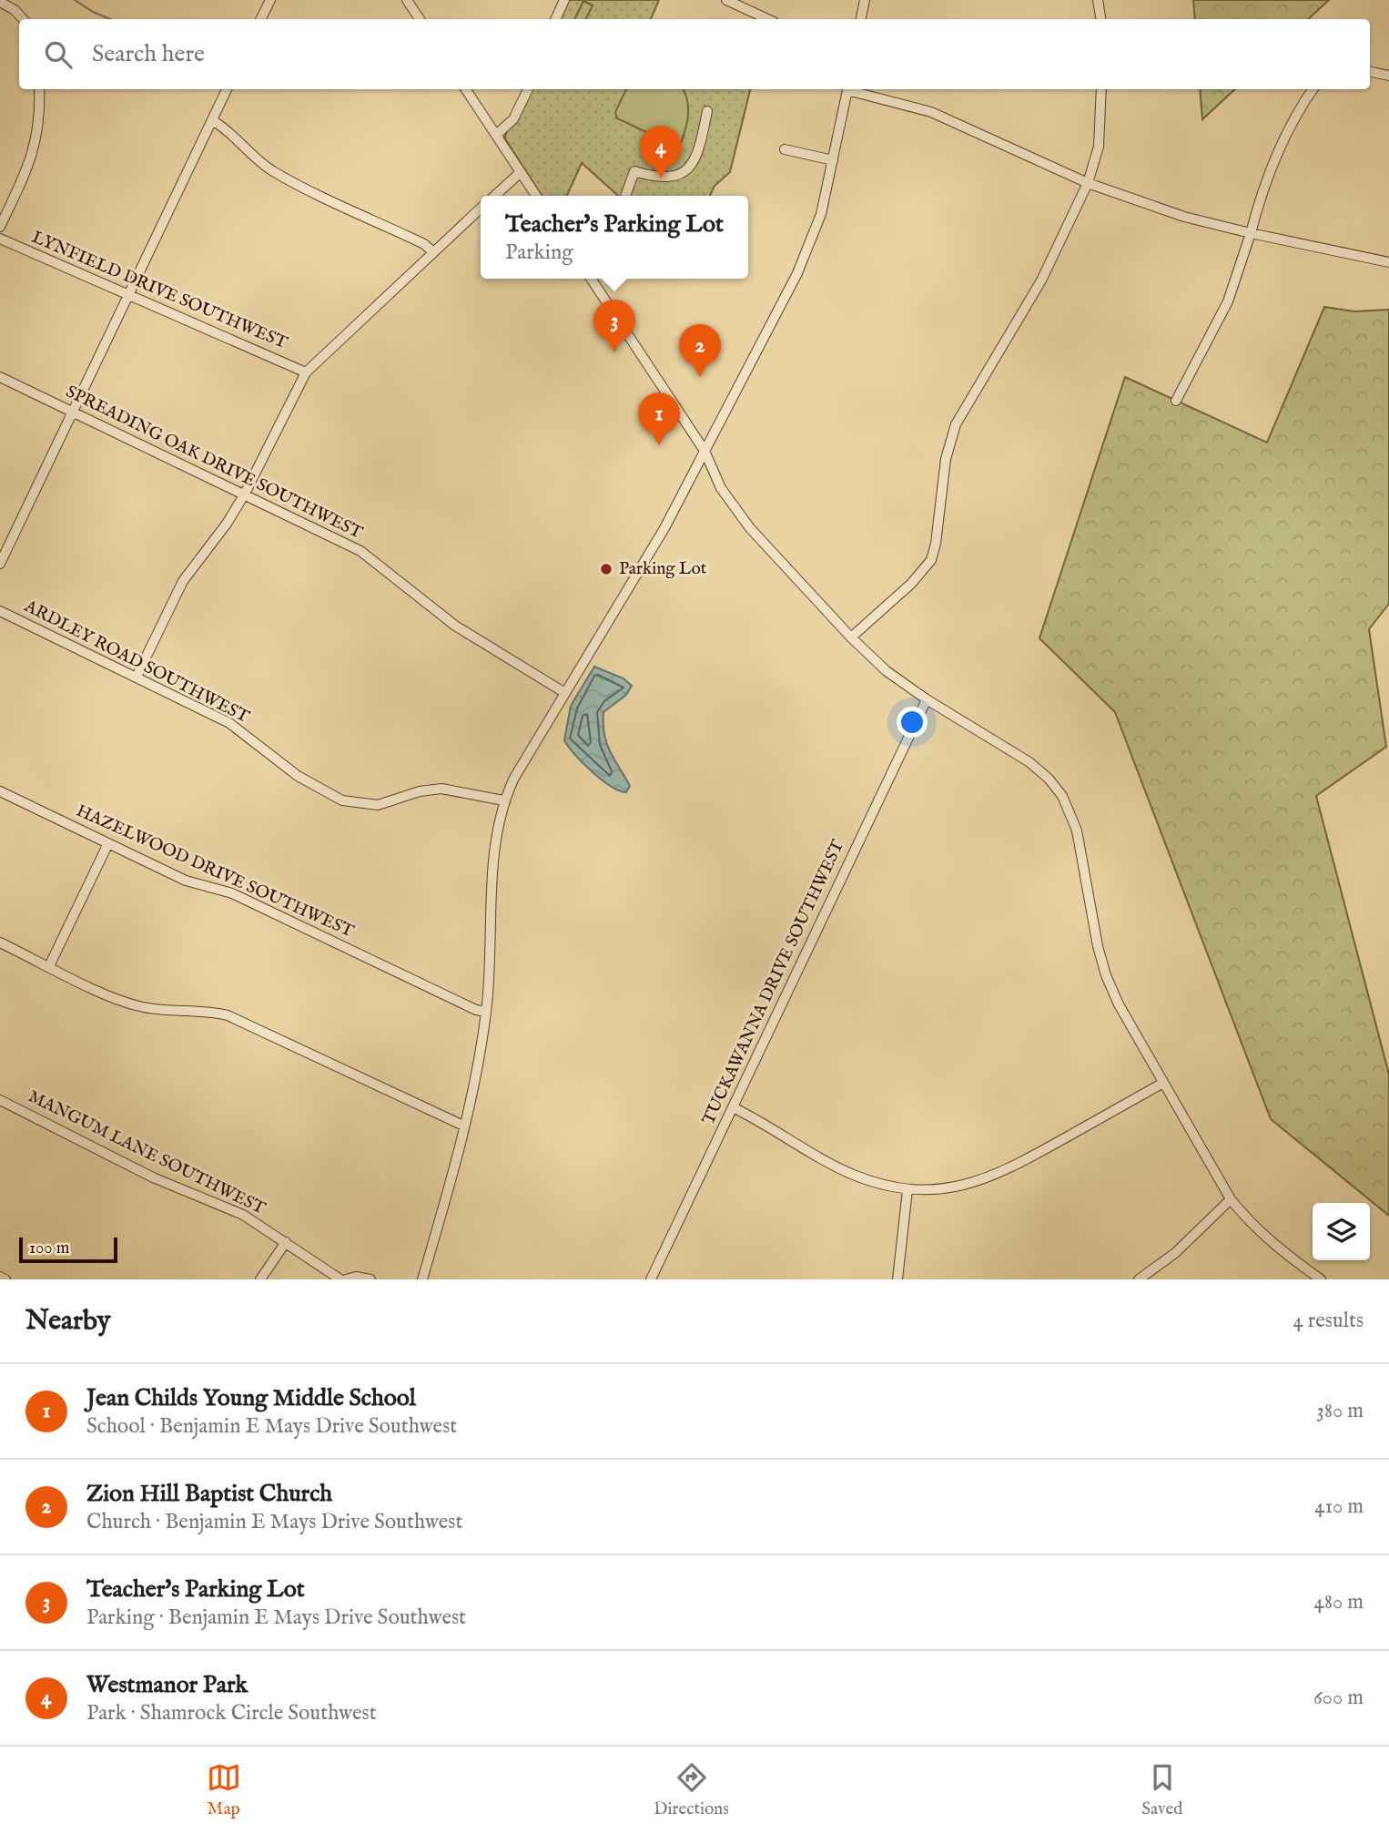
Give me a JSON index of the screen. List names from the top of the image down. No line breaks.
{"streets":{"street":["LYNFIELD DRIVE SOUTHWEST","SPREADING OAK DRIVE SOUTHWEST","ARDLEY ROAD SOUTHWEST","HAZELWOOD DRIVE SOUTHWEST","TUCKAWANNA DRIVE SOUTHWEST","MANGUM LANE SOUTHWEST"]},"places":["Parking Lot"],"scale_bar":"100 m","page":{"search":"Search here","pins":["4","3","2","1"],"popup":["Teacher's Parking Lot","Parking"],"scale":"100 m","heading":["Nearby","4 results"],"list":[{"mark":"1","name":"Jean Childs Young Middle School","note":"School · Benjamin E Mays Drive Southwest","value":"380 m"},{"mark":"2","name":"Zion Hill Baptist Church","note":"Church · Benjamin E Mays Drive Southwest","value":"410 m"},{"mark":"3","name":"Teacher's Parking Lot","note":"Parking · Benjamin E Mays Drive Southwest","value":"480 m"},{"mark":"4","name":"Westmanor Park","note":"Park · Shamrock Circle Southwest","value":"600 m"}],"nav":["Map","Directions","Saved"]}}
